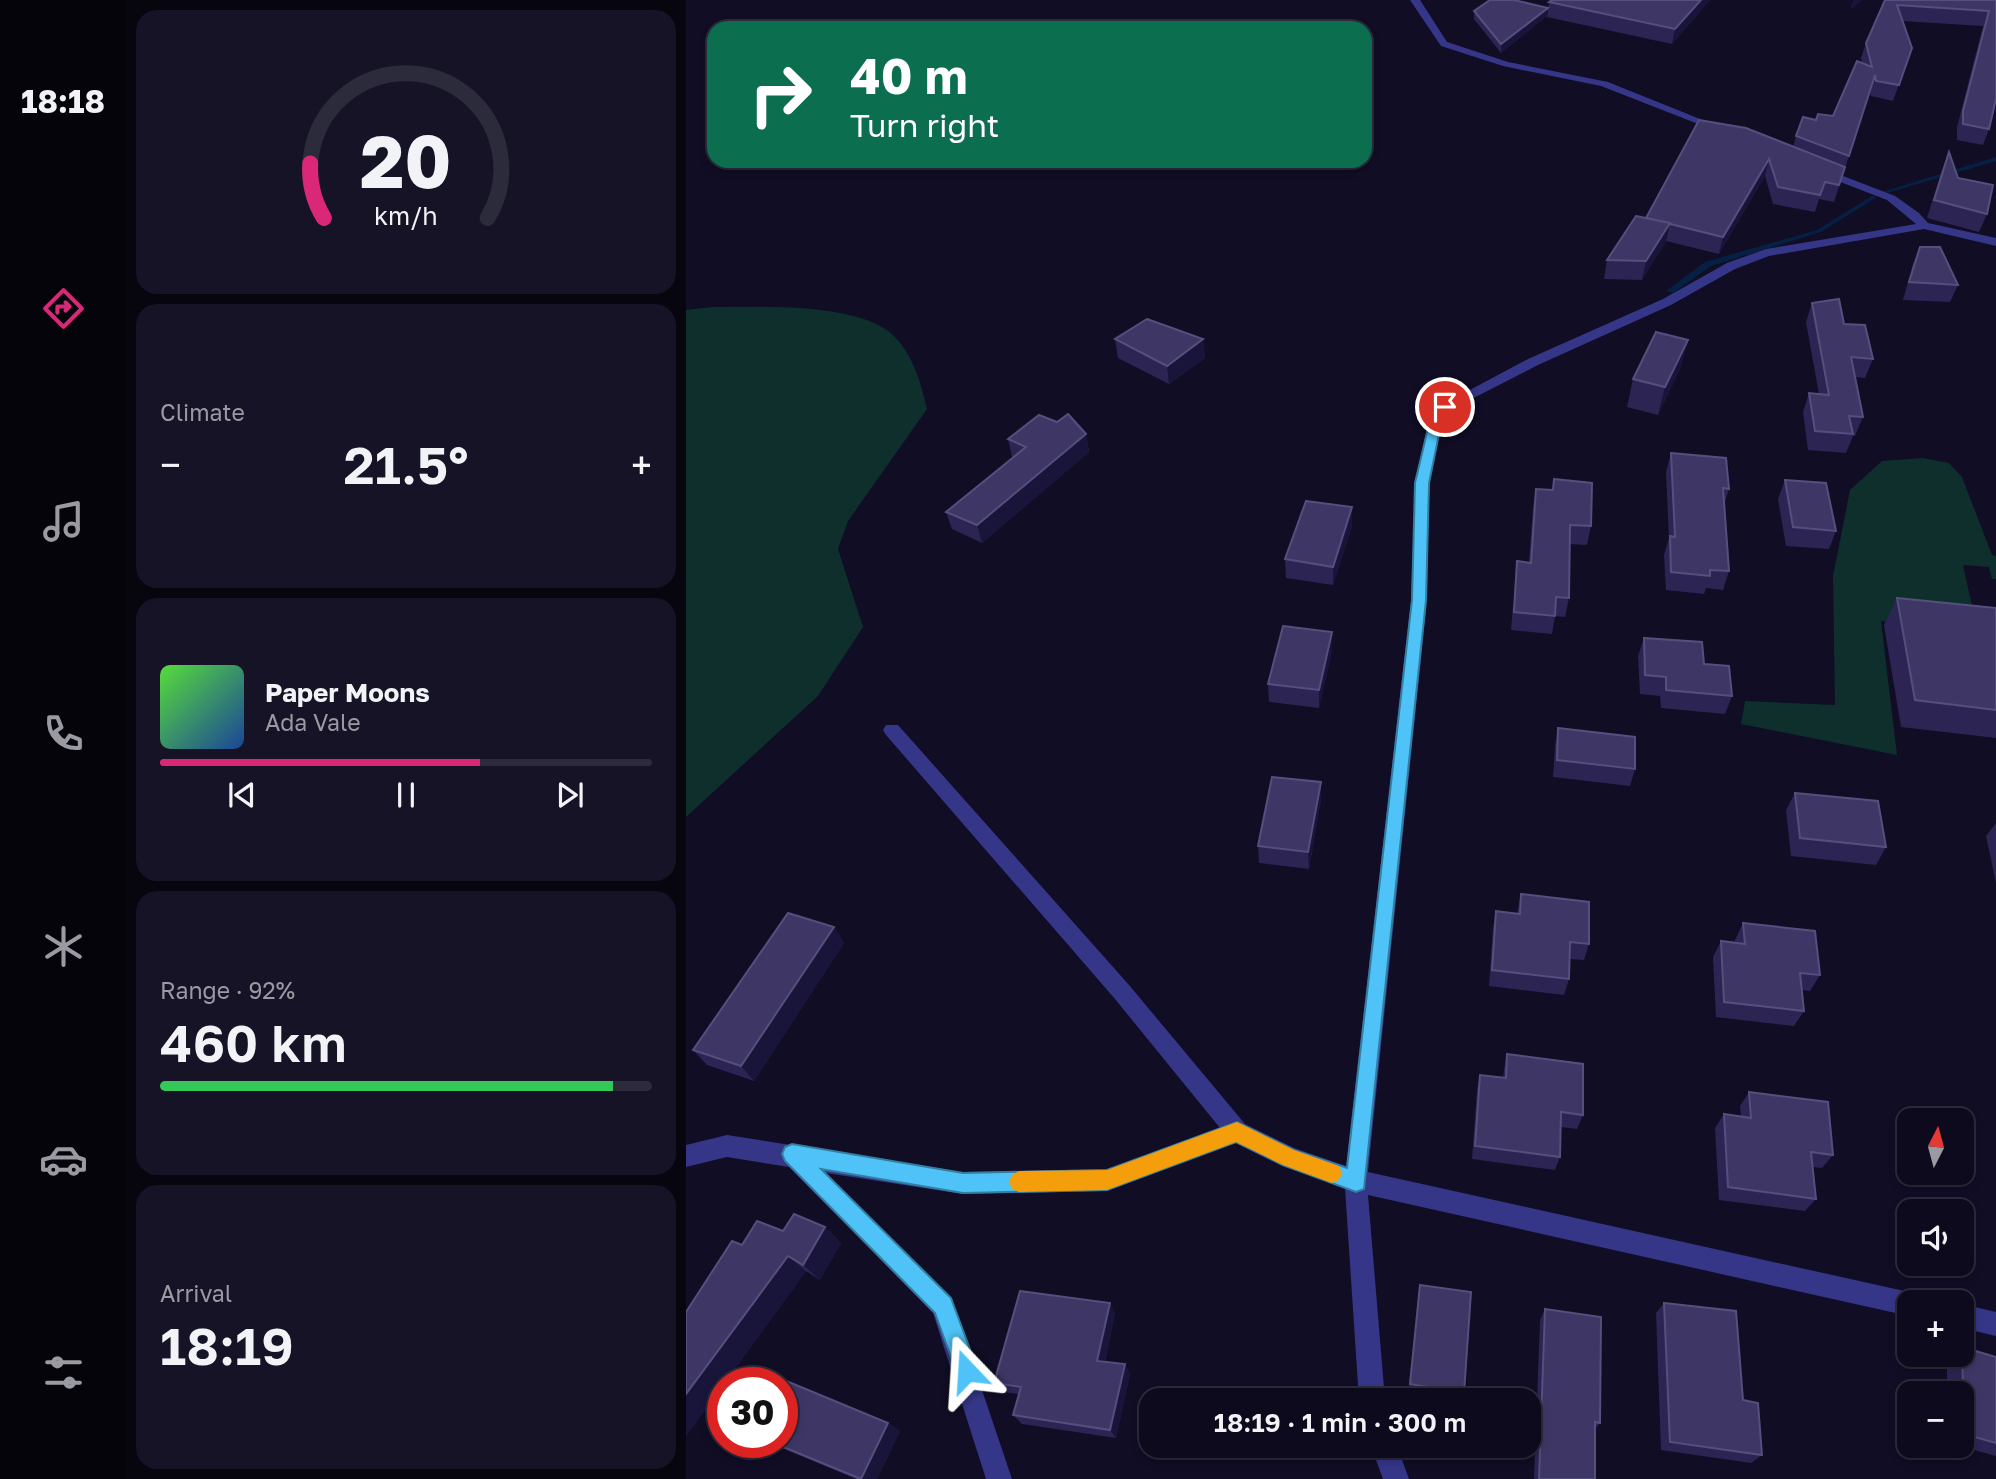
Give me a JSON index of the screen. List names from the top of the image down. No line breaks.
{"north":"top","page":{"tabs":"18:18","turn":["40 m","Turn right"],"tile":["Climate",["Range · 92%","460 km"],["Arrival","18:19"]],"heat":["−","21.5°","+"],"song":["Paper Moons","Ada Vale"],"map_buttons":["+","−"],"limit":"30","trip":"18:19 · 1 min · 300 m","gauge":["20","km/h"]}}
